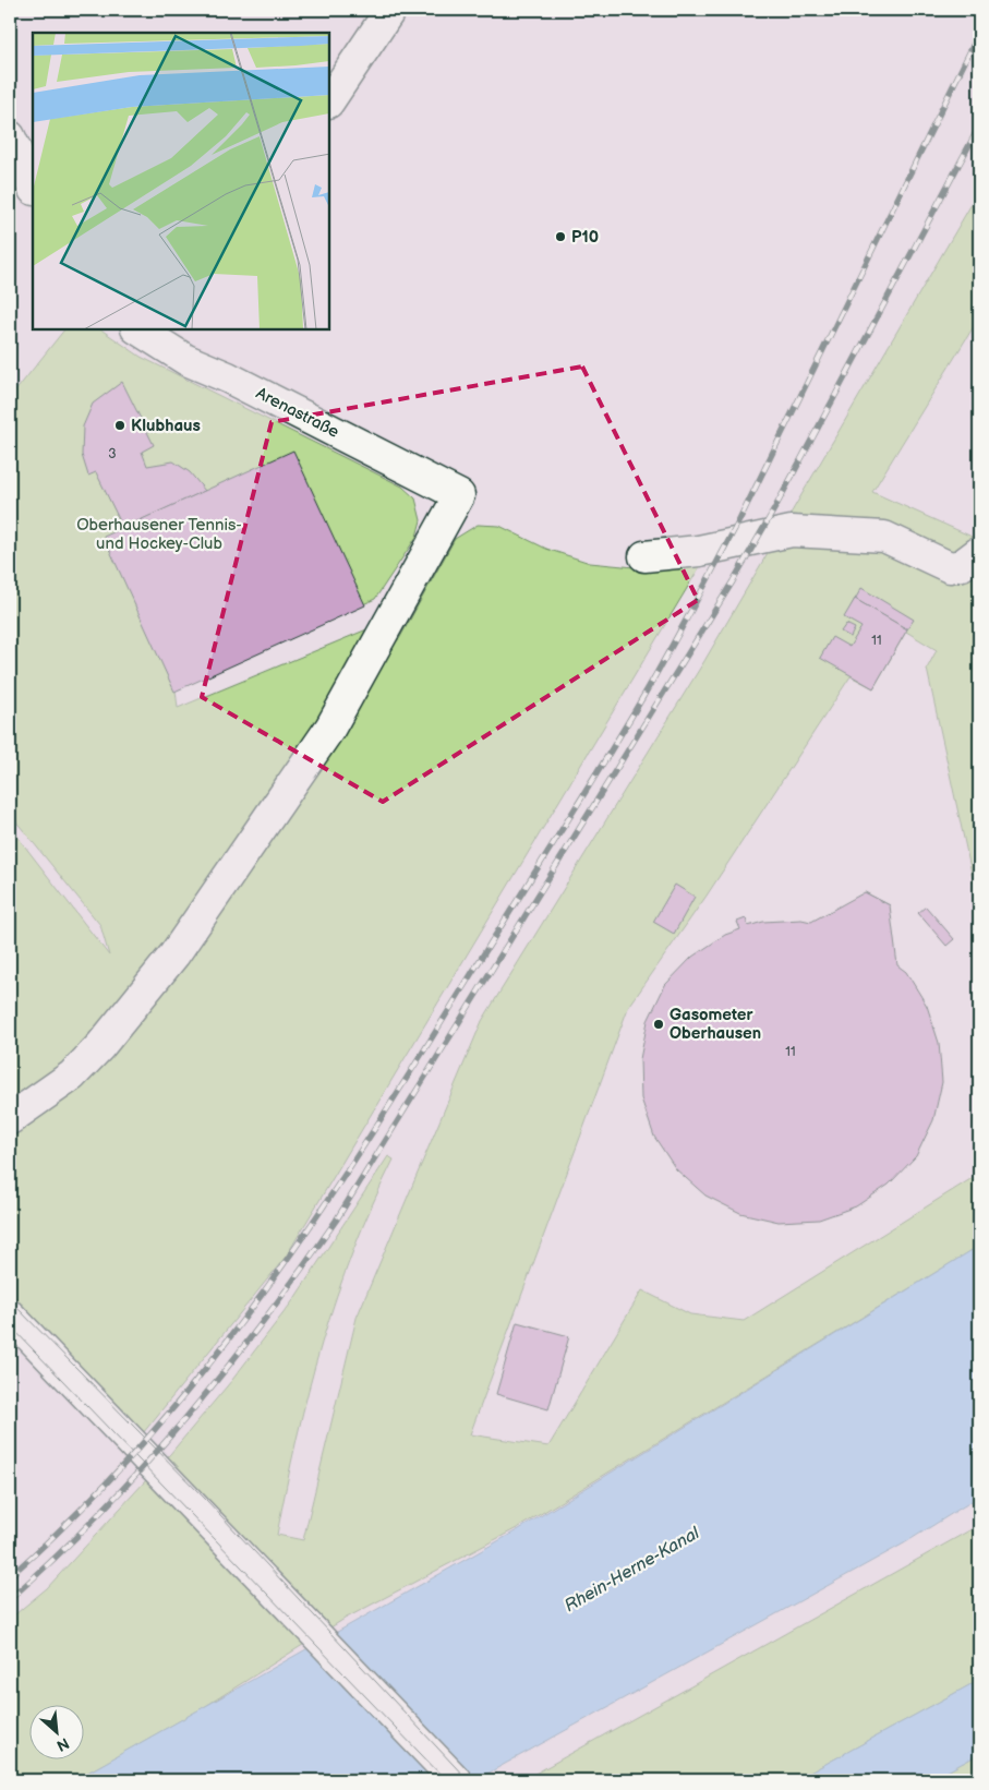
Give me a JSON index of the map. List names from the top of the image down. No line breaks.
{"streets":{"street":["Arenastraße"]},"water":["Rhein-Herne-Kanal"],"parks":["Oberhausener Tennis- und Hockey-Club"],"places":["P10","Klubhaus","Gasometer Oberhausen"],"house_numbers":["3","11","11"],"north":"bottom right"}
